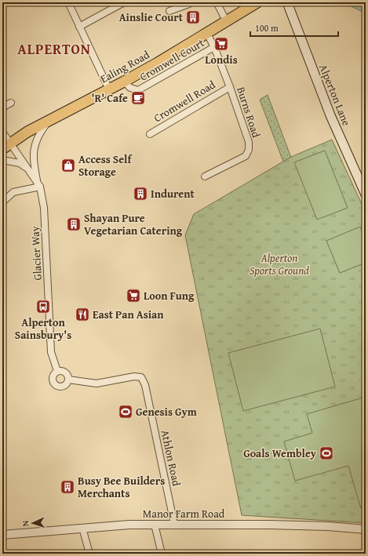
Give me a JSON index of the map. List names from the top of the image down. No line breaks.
{"streets":{"main road":["Ealing Road","Alperton Lane"],"street":["Cromwell Court","Cromwell Road","Burns Road","Glacier Way","Athlon Road","Manor Farm Road"]},"crossings":[["Cromwell Court","Ealing Road"],["Cromwell Court","Burns Road"],["Ealing Road","Burns Road"],["Ealing Road","Glacier Way"],["Cromwell Road","Burns Road"],["Glacier Way","Athlon Road"],["Athlon Road","Manor Farm Road"]],"districts":["ALPERTON"],"parks":["Alperton Sports Ground"],"places":{"building":["Ainslie Court","Indurent","Shayan Pure Vegetarian Catering","Busy Bee Builders Merchants"],"supermarket":["Londis","Loon Fung"],"cafe":["'R' Cafe"],"shop":["Access Self Storage"],"bus stop":["Alperton Sainsbury's"],"restaurant":["East Pan Asian"],"sports":["Genesis Gym","Goals Wembley"]},"scale_bar":"100 m","north":"left"}
